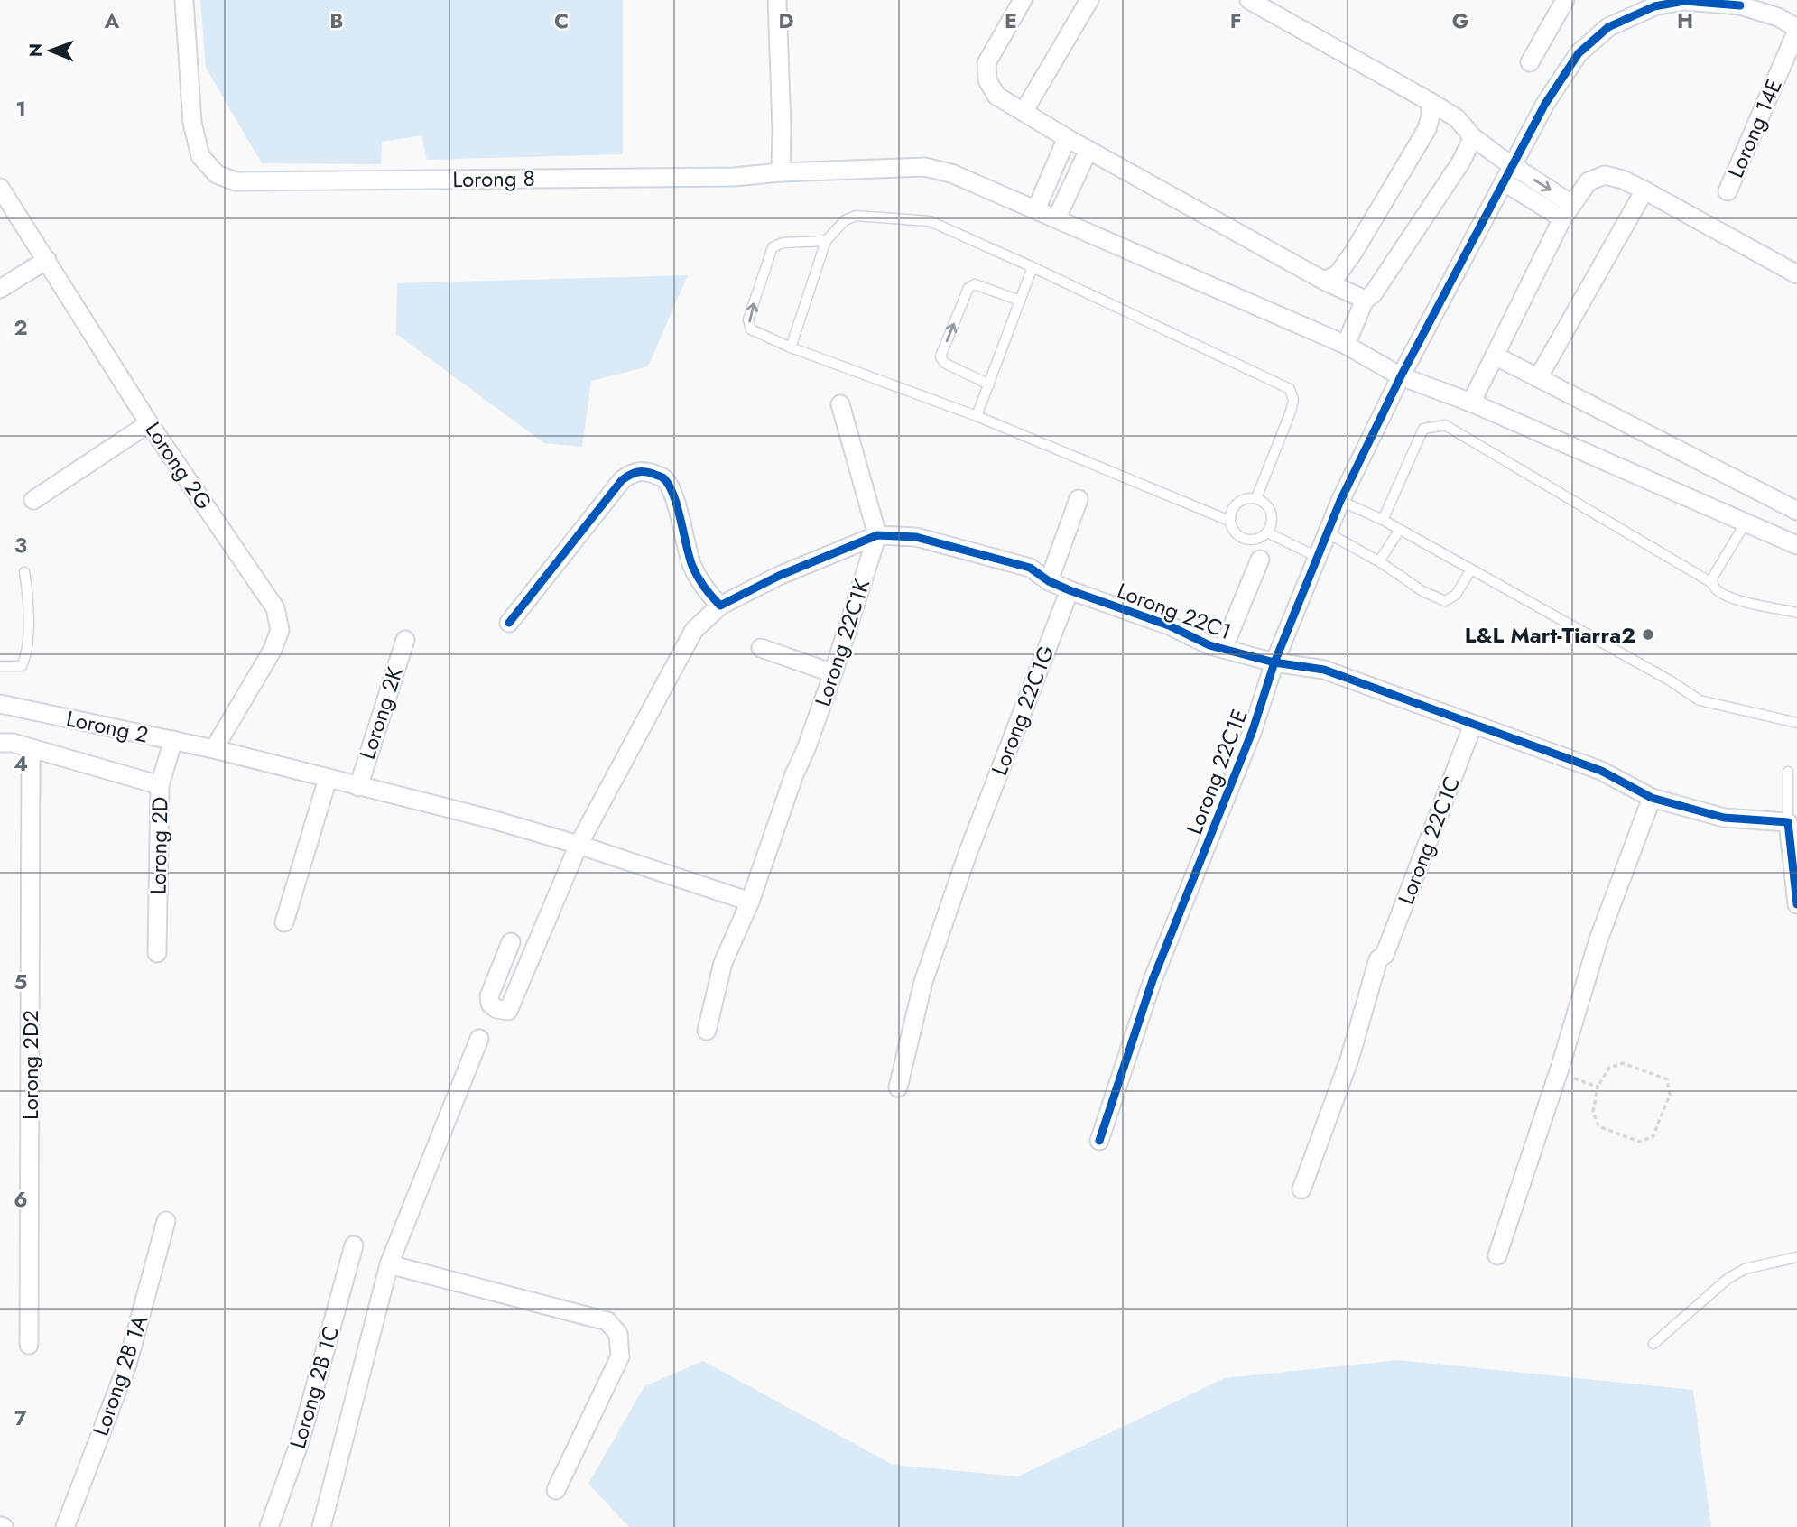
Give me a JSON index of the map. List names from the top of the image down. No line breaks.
{"streets":{"street":["Lorong 14E","Lorong 8","Lorong 2G","Lorong 22C1","Lorong 22C1K","Lorong 22C1G","Lorong 2K","Lorong 2","Lorong 22C1E","Lorong 22C1C","Lorong 2D","Lorong 2D2","Lorong 2B 1A","Lorong 2B 1C"]},"crossings":[["Lorong 14E","Lorong 22C1E"],["Lorong 8","Lorong 22C1E"],["Lorong 2G","Lorong 2"],["Lorong 22C1","Lorong 22C1K"],["Lorong 22C1","Lorong 22C1G"],["Lorong 22C1","Lorong 2"],["Lorong 22C1","Lorong 22C1E"],["Lorong 22C1","Lorong 22C1C"],["Lorong 22C1K","Lorong 2"],["Lorong 2K","Lorong 2"],["Lorong 2","Lorong 2D"]],"places":["L&L Mart-Tiarra2"],"north":"left","grid":{"columns":["A","B","C","D","E","F","G","H"],"rows":["1","2","3","4","5","6","7"]}}
